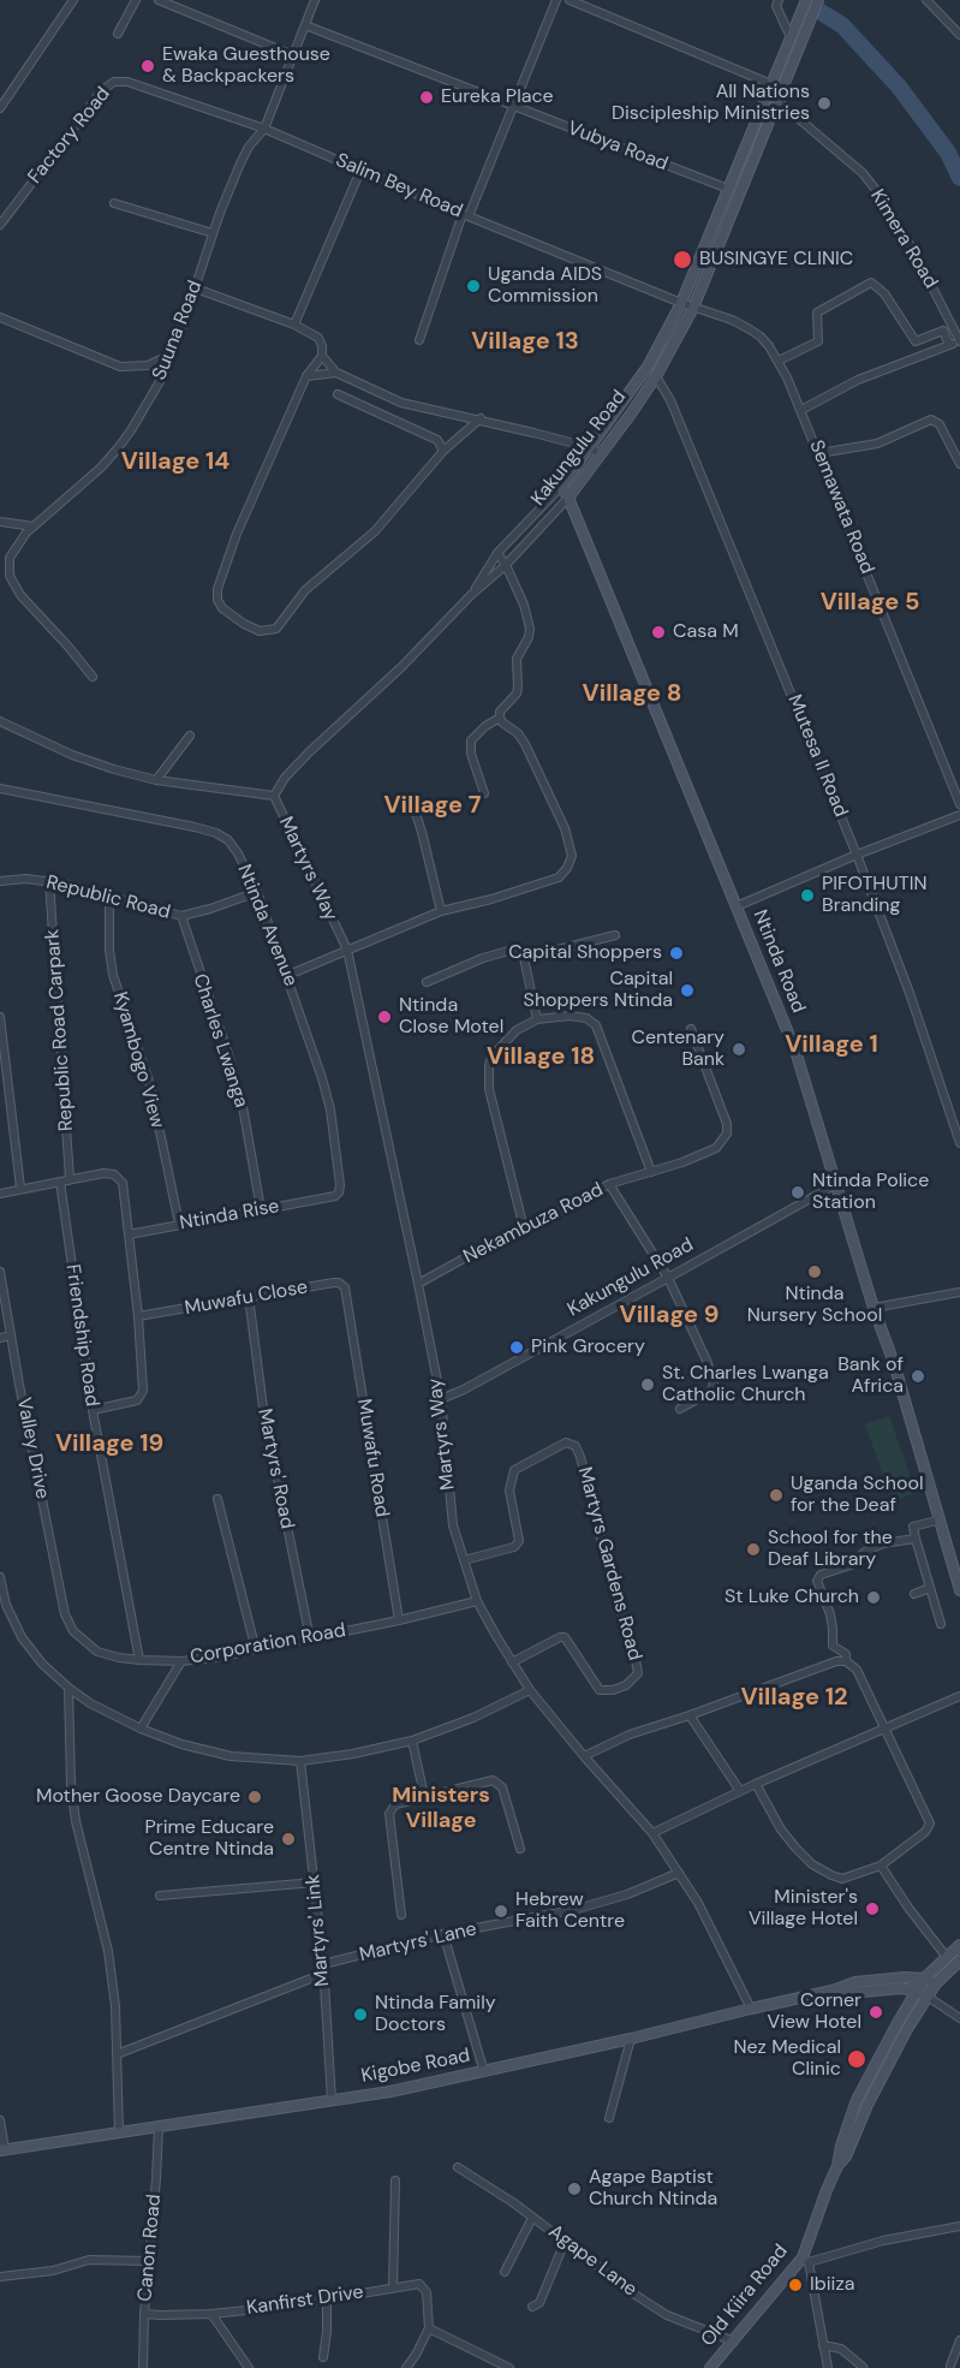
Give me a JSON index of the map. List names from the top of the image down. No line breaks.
{"streets":{"main road":["Kakungulu Road","Ntinda Road","Kigobe Road","Old Kiira Road"],"street":["Factory Road","Vubya Road","Salim Bey Road","Kimera Road","Suuna Road","Semawata Road","Mutesa II Road","Martyrs Way","Republic Road","Ntinda Avenue","Republic Road Carpark","Charles Lwanga","Kyambogo View","Ntinda Rise","Nekambuza Road","Muwafu Close","Friendship Road","Valley Drive","Muwafu Road","Martyrs' Road","Martyrs Gardens Road","Corporation Road","Martyrs' Link","Martyrs' Lane","Canon Road","Agape Lane","Kanfirst Drive"]},"crossings":[["Factory Road","Salim Bey Road"],["Vubya Road","Suuna Road"],["Salim Bey Road","Suuna Road"],["Salim Bey Road","Semawata Road"],["Kakungulu Road","Semawata Road"],["Kakungulu Road","Mutesa II Road"],["Kakungulu Road","Martyrs Way"],["Kakungulu Road","Ntinda Road"],["Martyrs Way","Nekambuza Road"],["Martyrs Way","Martyrs Gardens Road"],["Martyrs Way","Corporation Road"],["Martyrs Way","Martyrs' Lane"],["Martyrs Way","Kigobe Road"],["Republic Road","Ntinda Avenue"],["Republic Road","Republic Road Carpark"],["Republic Road","Charles Lwanga"],["Republic Road","Kyambogo View"],["Ntinda Avenue","Ntinda Rise"],["Charles Lwanga","Ntinda Rise"],["Kyambogo View","Ntinda Rise"],["Muwafu Close","Muwafu Road"],["Muwafu Close","Martyrs' Road"],["Friendship Road","Corporation Road"],["Valley Drive","Corporation Road"],["Muwafu Road","Corporation Road"],["Martyrs' Road","Corporation Road"],["Martyrs' Link","Martyrs' Lane"],["Martyrs' Link","Kigobe Road"],["Kigobe Road","Canon Road"],["Kigobe Road","Old Kiira Road"],["Canon Road","Kanfirst Drive"],["Agape Lane","Old Kiira Road"]],"districts":["Village 13","Village 14","Village 5","Village 8","Village 7","Village 1","Village 18","Village 9","Village 19","Village 12","Ministers Village"],"places":["Ewaka Guesthouse & Backpackers","Eureka Place","All Nations Discipleship Ministries","BUSINGYE CLINIC","Uganda AIDS Commission","Casa M","PIFOTHUTIN Branding","Capital Shoppers","Capital Shoppers Ntinda","Ntinda Close Motel","Centenary Bank","Ntinda Police Station","Ntinda Nursery School","Pink Grocery","Bank of Africa","St. Charles Lwanga Catholic Church","Uganda School for the Deaf","School for the Deaf Library","St Luke Church","Mother Goose Daycare","Prime Educare Centre Ntinda","Minister's Village Hotel","Hebrew Faith Centre","Corner View Hotel","Ntinda Family Doctors","Nez Medical Clinic","Agape Baptist Church Ntinda","Ibiiza"]}
